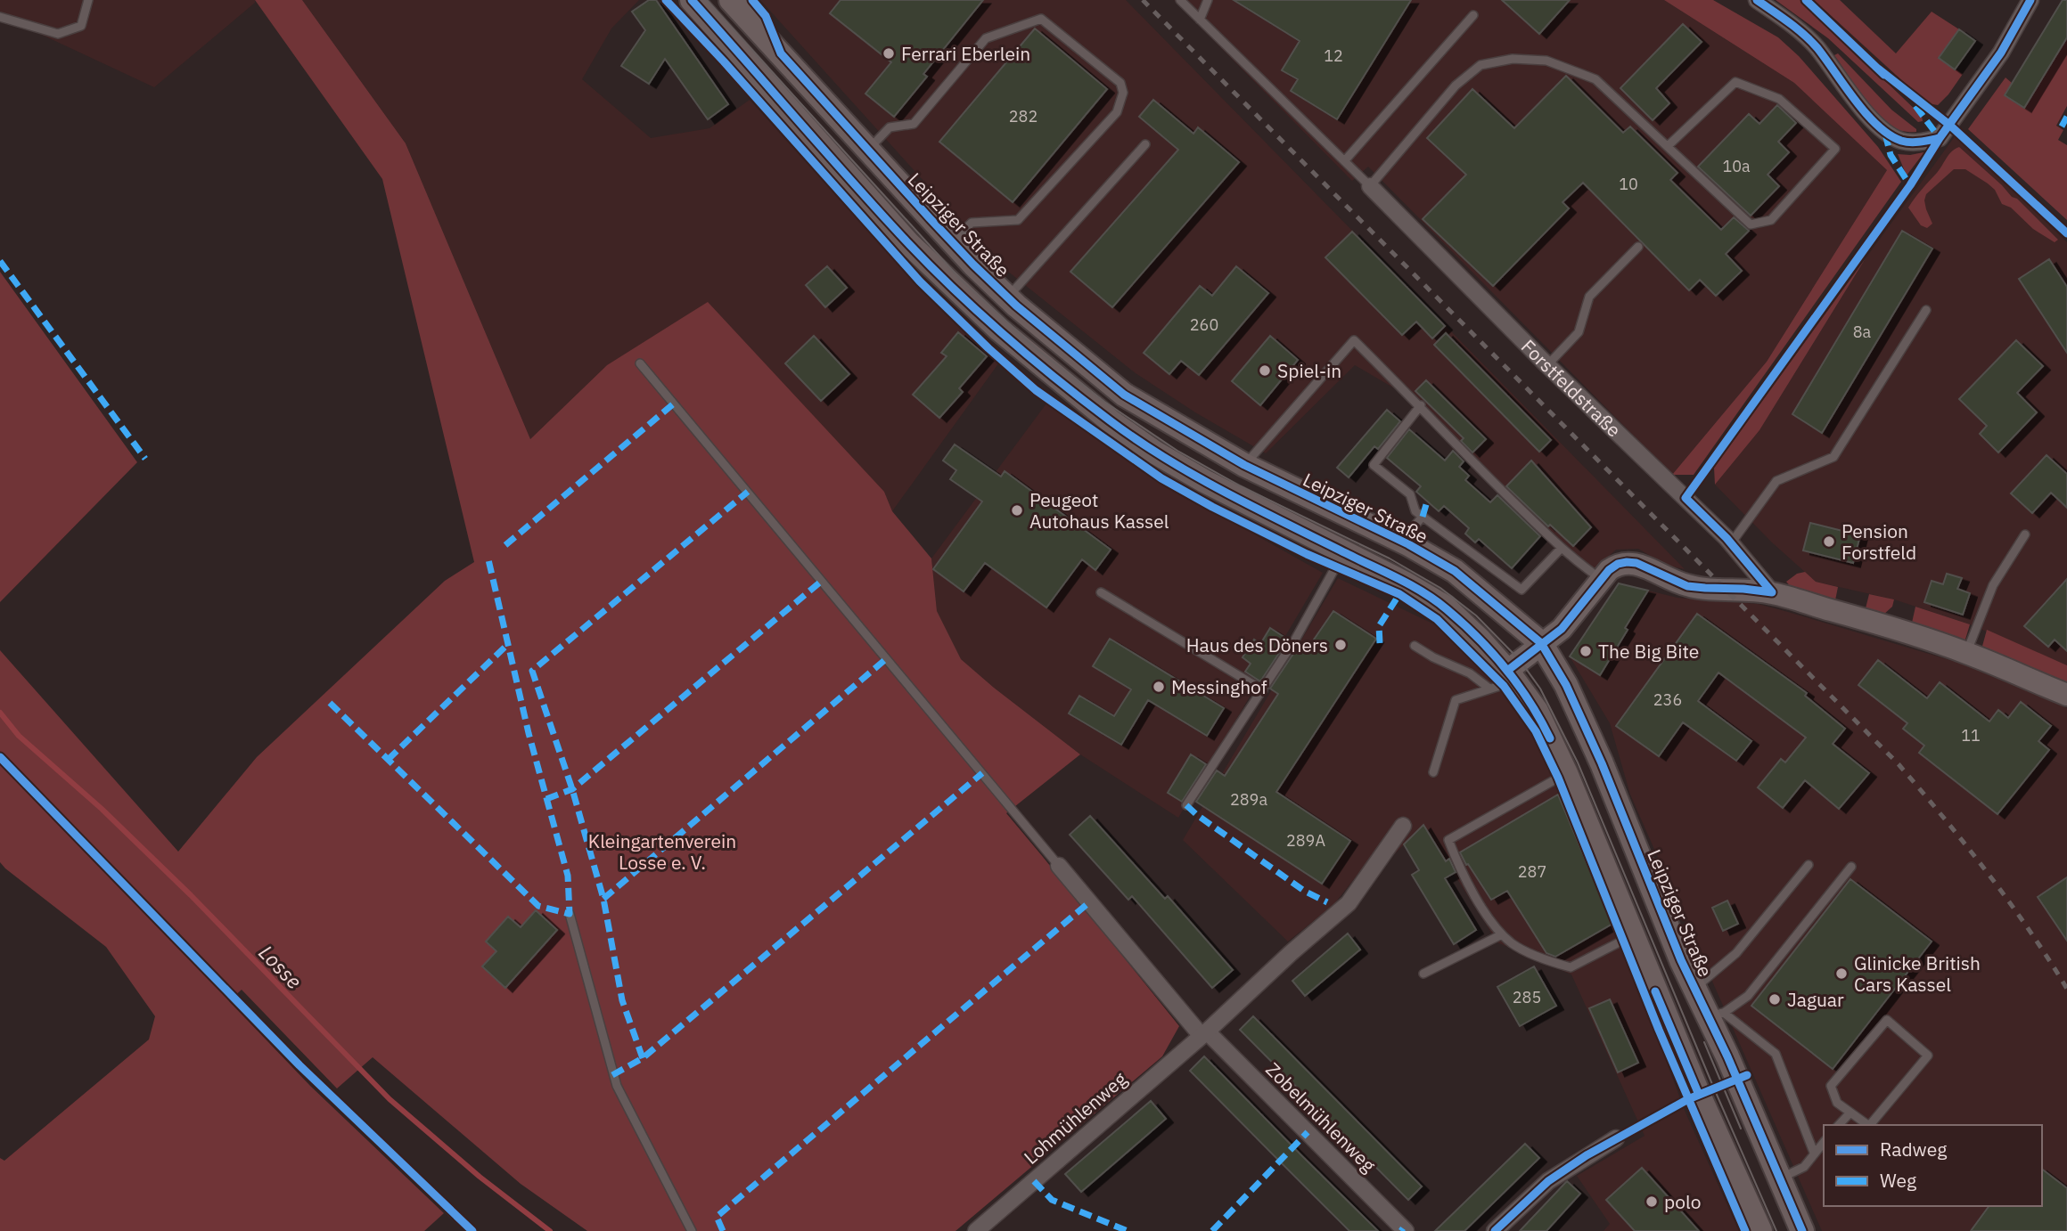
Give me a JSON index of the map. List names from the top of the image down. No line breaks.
{"streets":{"main road":["Leipziger Straße"],"street":["Forstfeldstraße","Zobelmühlenweg","Lohmühlenweg"]},"crossings":[["Zobelmühlenweg","Lohmühlenweg"]],"water":["Losse"],"parks":["Kleingartenverein Losse e. V."],"places":["Ferrari Eberlein","Spiel-in","Peugeot Autohaus Kassel","Pension Forstfeld","Haus des Döners","The Big Bite","Messinghof","Glinicke British Cars Kassel","Jaguar","polo"],"house_numbers":["12","282","10a","10","260","8a","236","11","289a","289A","287","285"],"legend":["Radweg","Weg"]}
